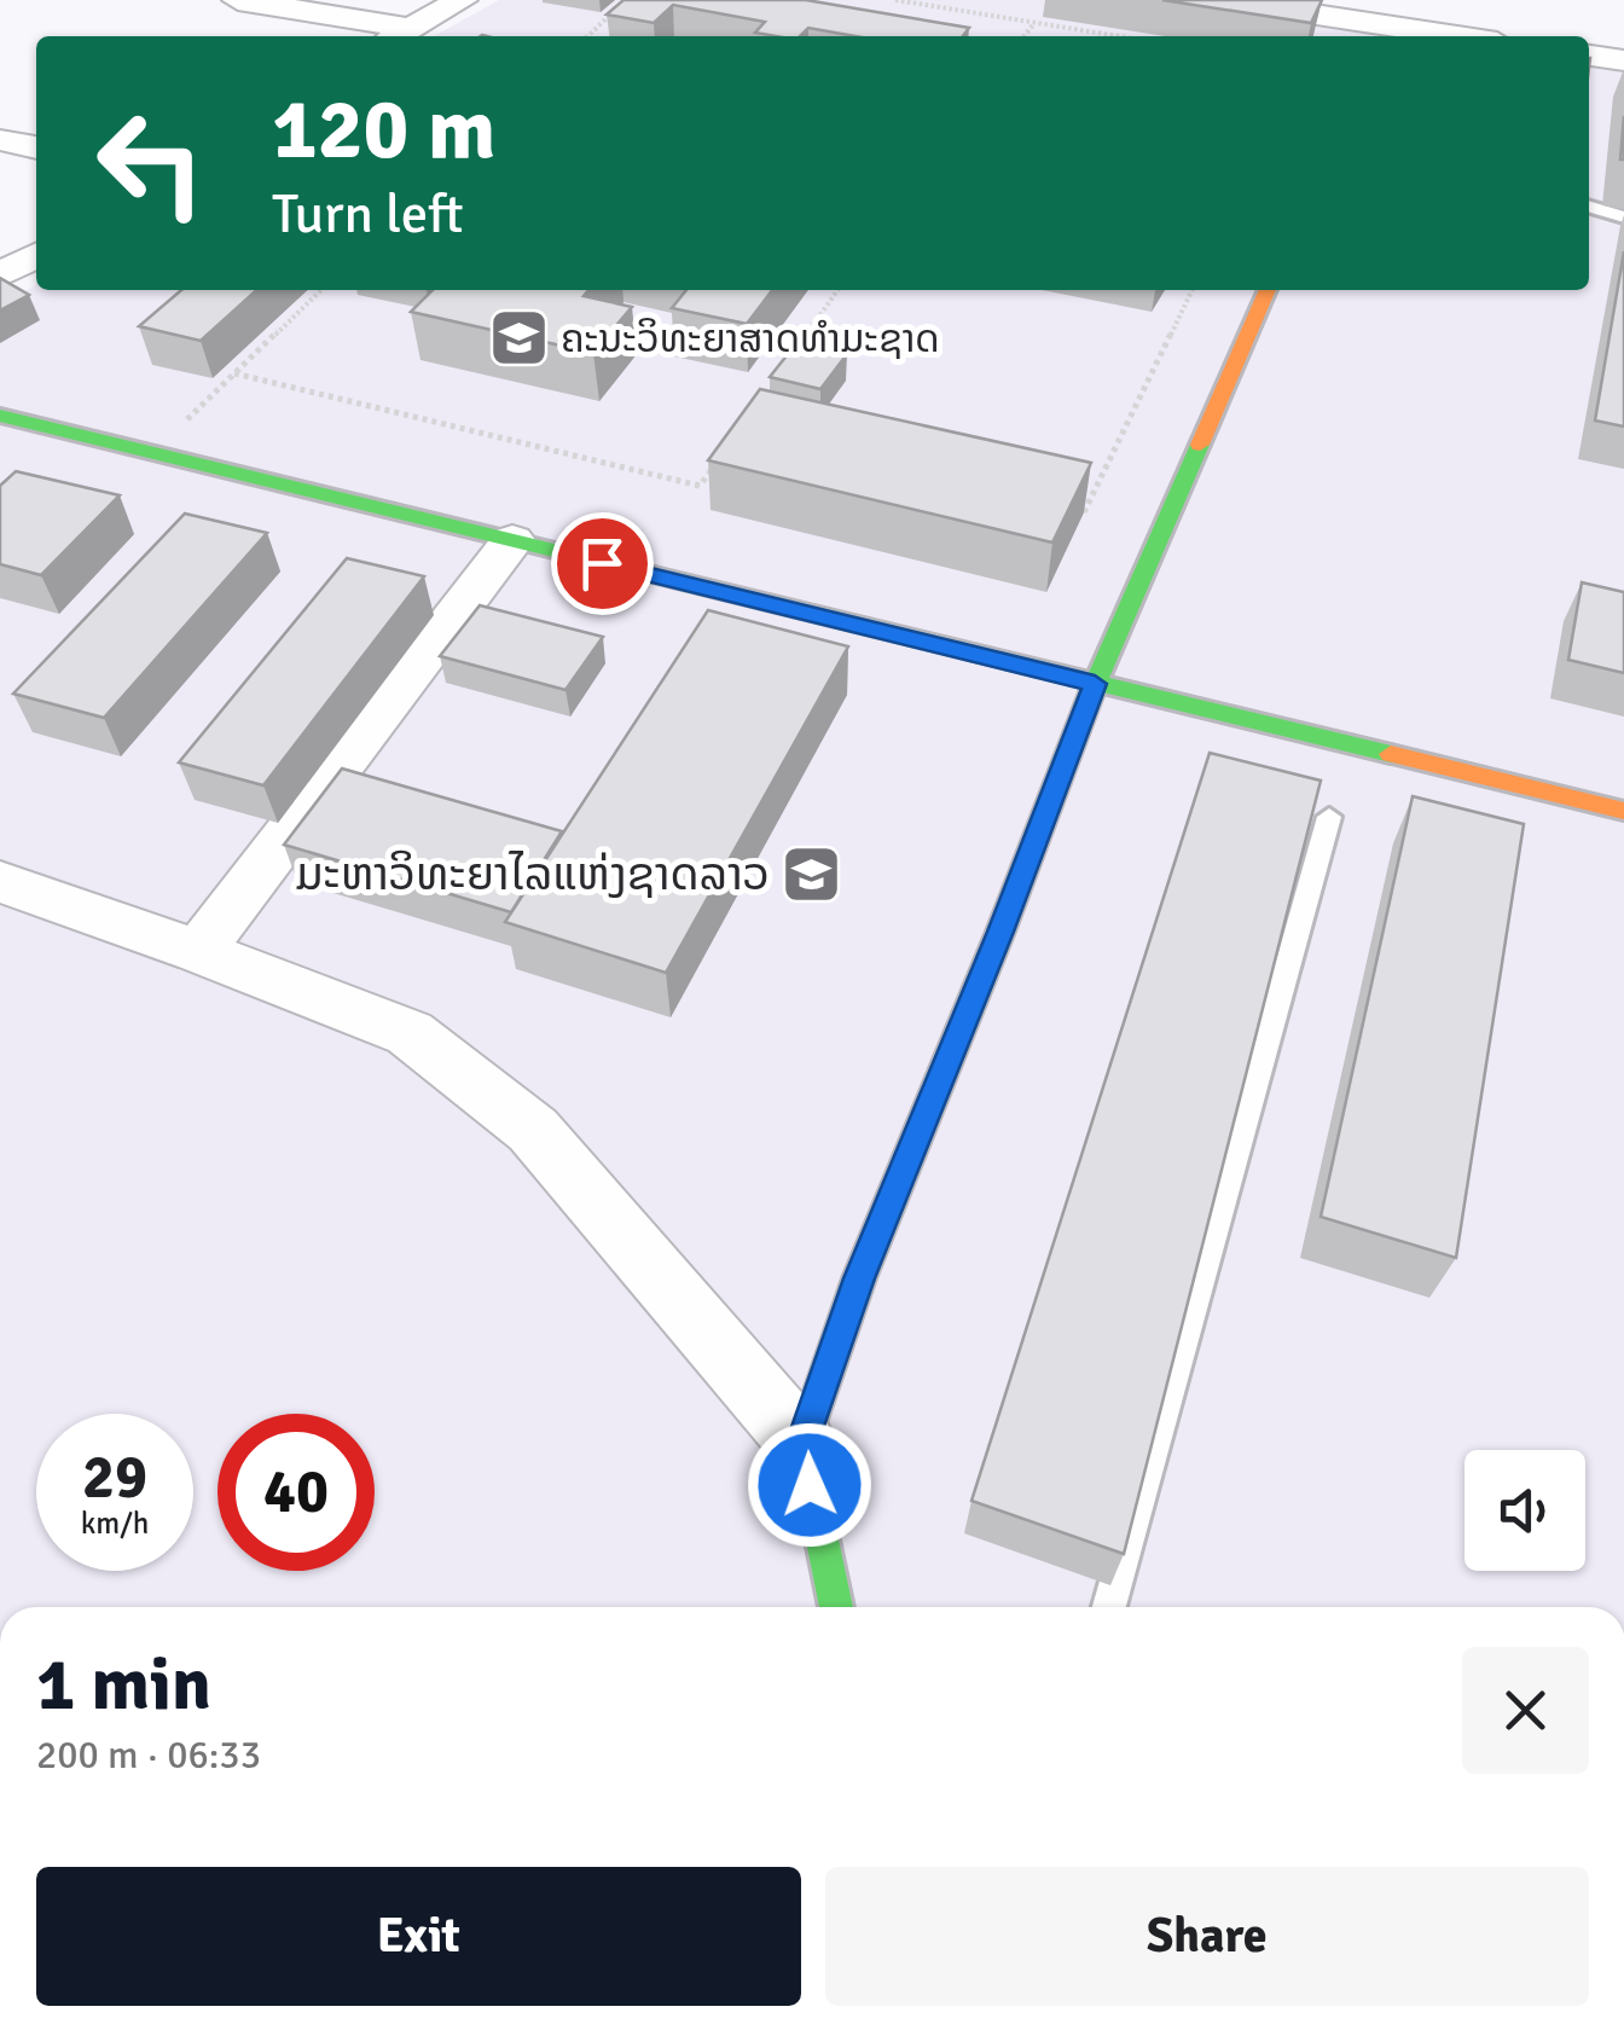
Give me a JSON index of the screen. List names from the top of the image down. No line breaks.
{"places":{"school or university":["ຄະນະວິທະຍາສາດທຳມະຊາດ","ມະຫາວິທະຍາໄລແຫ່ງຊາດລາວ"]},"page":{"turn":["120 m","Turn left"],"speed":"29 km/h","limit":"40","heading":["1 min","200 m · 06:33"],"buttons":["Exit","Share"]}}
